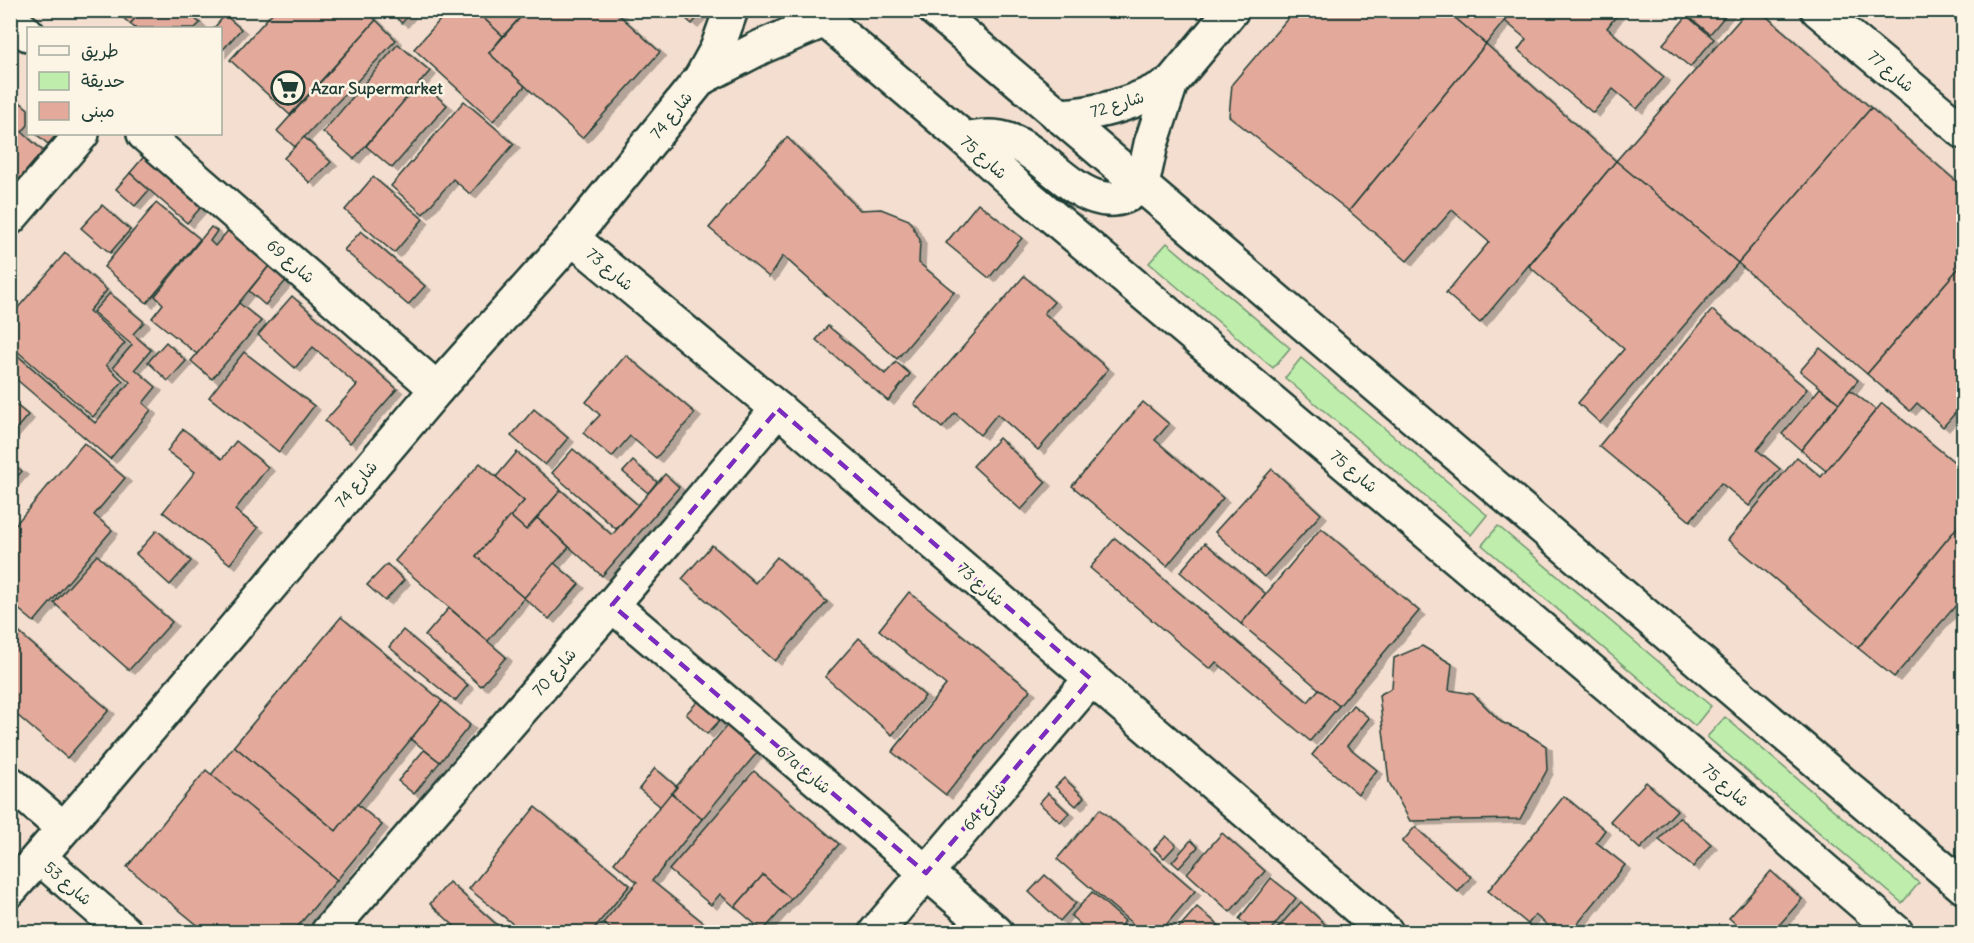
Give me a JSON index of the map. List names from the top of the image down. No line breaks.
{"streets":{"street":["شارع 77","شارع 72","شارع 74","شارع 75","شارع 69","شارع 73","شارع 70","67a شارع","شارع 64","شارع 53"]},"crossings":[["شارع 74","شارع 75"],["شارع 74","شارع 69"],["شارع 74","شارع 73"],["شارع 74","شارع 53"],["شارع 73","شارع 70"],["شارع 73","شارع 64"],["شارع 70","67a شارع"],["67a شارع","شارع 64"]],"places":{"supermarket":["Azar Supermarket"]},"legend":["طريق","حديقة","مبنى"]}
